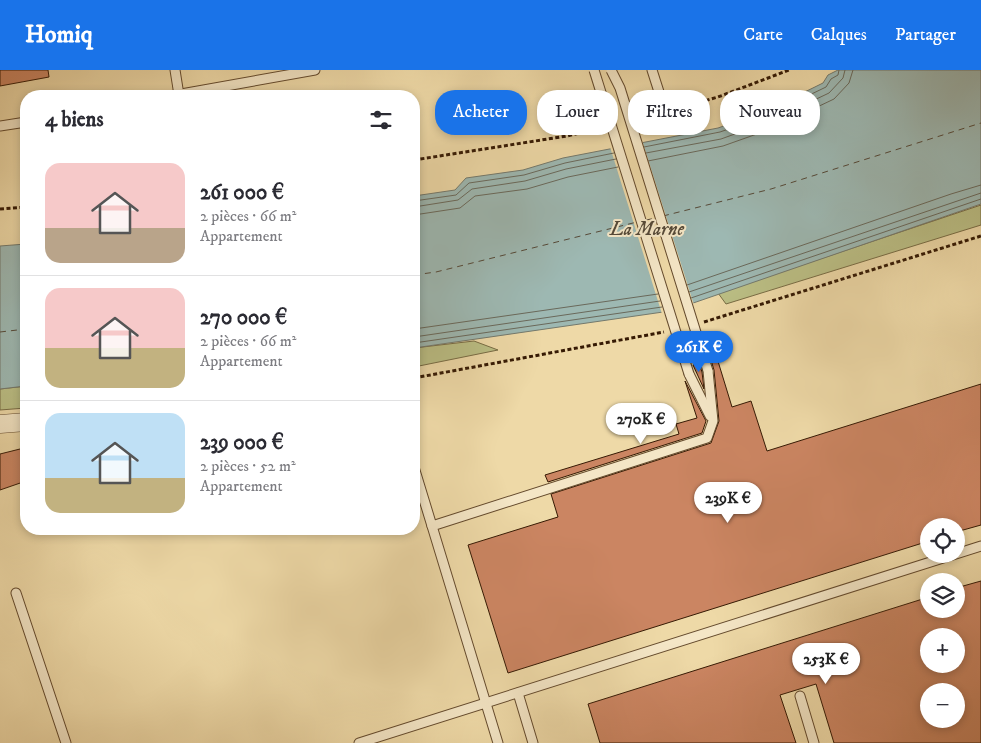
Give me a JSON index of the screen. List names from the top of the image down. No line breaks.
{"water":["La Marne"],"page":{"header":"Homiq","nav":["Carte","Calques","Partager"],"chip":["Acheter","Louer","Filtres","Nouveau"],"heading":"4 biens","list":[{"name":"261 000 €","note":"2 pièces · 66 m² · Appartement"},{"name":"270 000 €","note":"2 pièces · 66 m² · Appartement"},{"name":"239 000 €","note":"2 pièces · 52 m² · Appartement"}],"price":["261K €","270K €","239K €","253K €"],"map_buttons":["+","−"]}}
